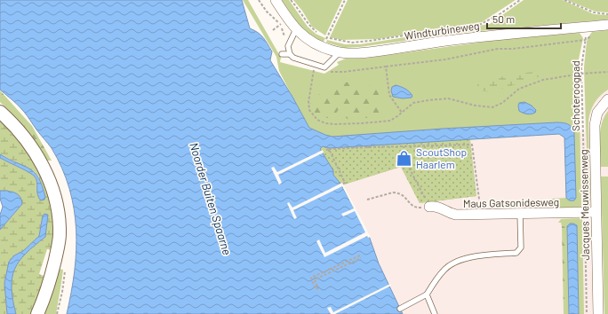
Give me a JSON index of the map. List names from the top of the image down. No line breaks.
{"streets":{"street":["Windturbineweg","Maus Gatsonidesweg","Jacques Meuwissenweg"],"path":["Schoteroogpad"]},"crossings":[["Windturbineweg","Schoteroogpad"],["Schoteroogpad","Maus Gatsonidesweg"],["Maus Gatsonidesweg","Jacques Meuwissenweg"]],"water":["Noorder Buiten Spaarne"],"places":{"shop":["ScoutShop Haarlem"]},"scale_bar":"50 m"}
